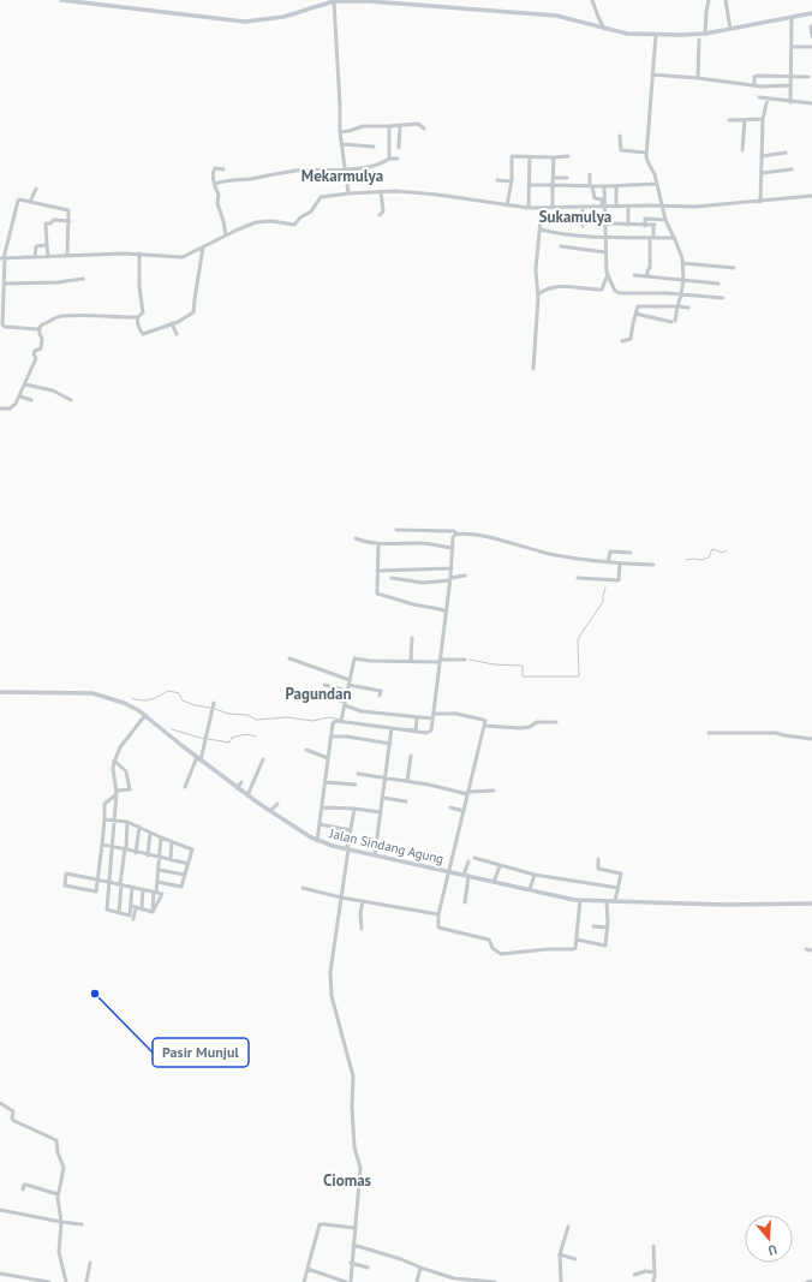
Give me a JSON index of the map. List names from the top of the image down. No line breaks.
{"streets":{"main road":["Jalan Sindang Agung"]},"districts":["Mekarmulya","Sukamulya","Pagundan","Ciomas"],"places":["Pasir Munjul"],"north":"bottom"}
